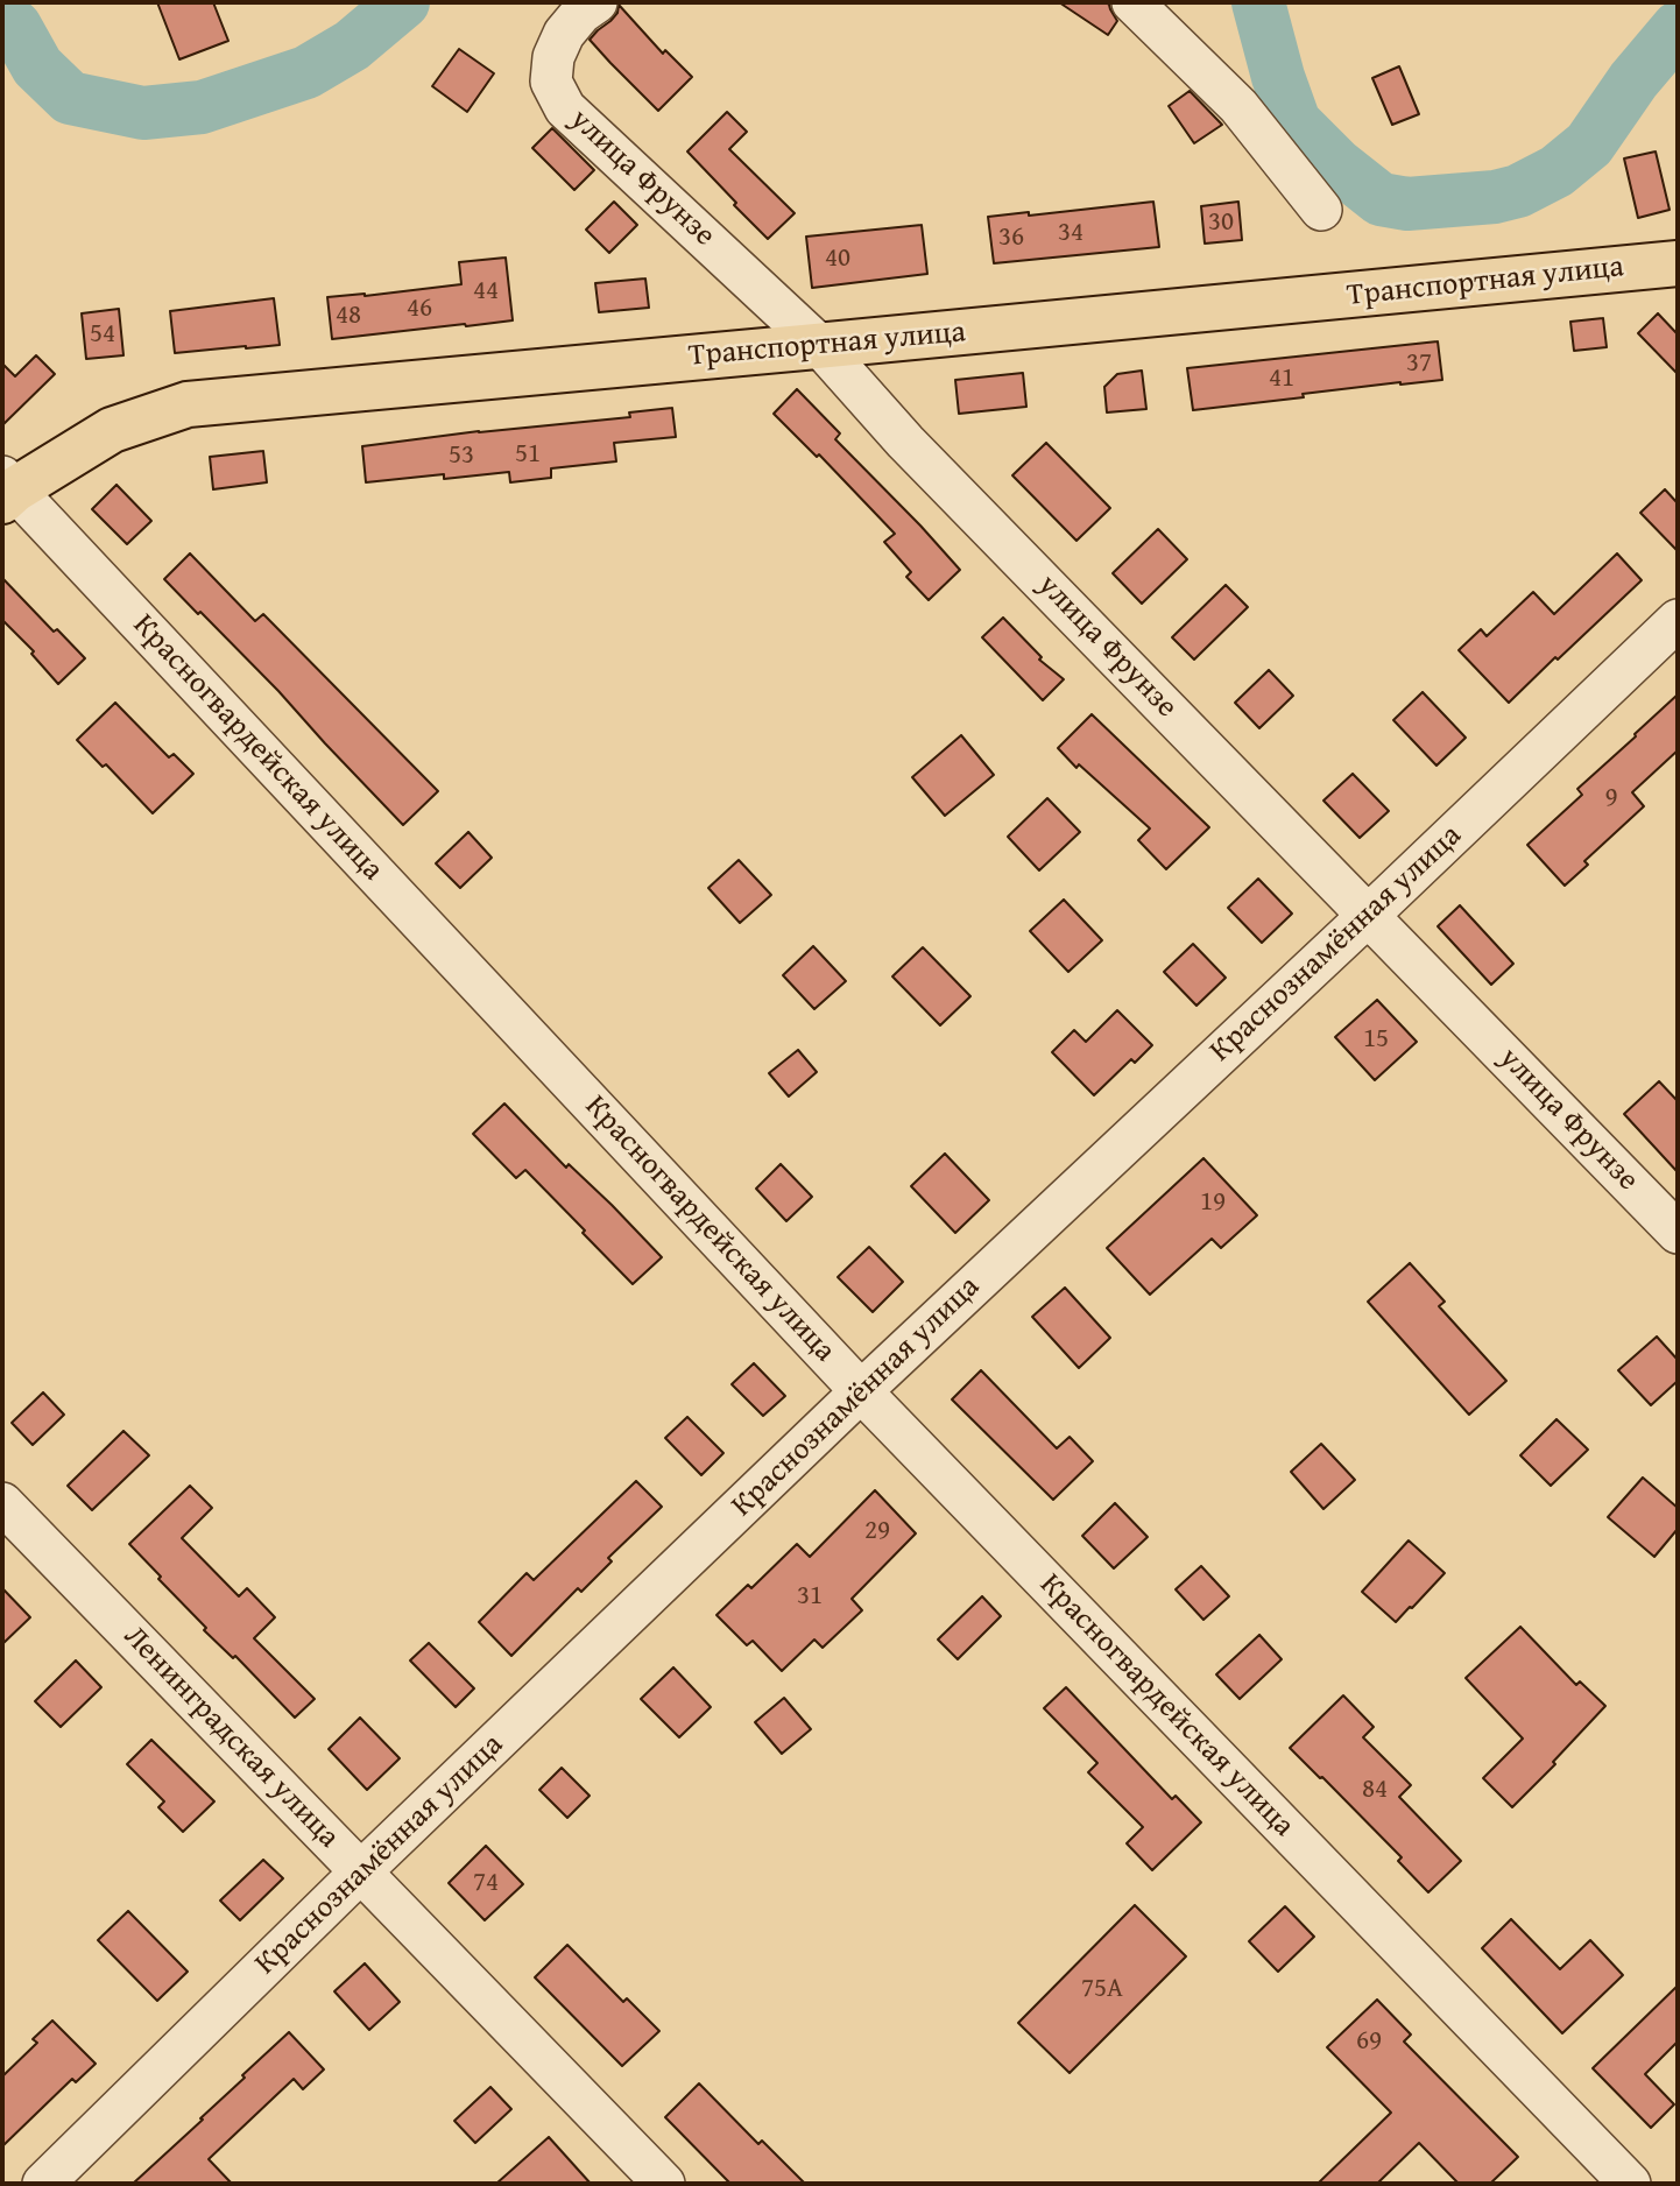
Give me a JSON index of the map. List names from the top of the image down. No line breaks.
{"streets":{"main road":["Транспортная улица"],"street":["улица Фрунзе","Красногвардейская улица","Краснознамённая улица","Ленинградская улица"]},"crossings":[["улица Фрунзе","Транспортная улица"],["улица Фрунзе","Краснознамённая улица"],["Транспортная улица","Красногвардейская улица"],["Красногвардейская улица","Краснознамённая улица"],["Краснознамённая улица","Ленинградская улица"]],"house_numbers":["30","34","36","40","44","46","48","54","37","41","51","53","9","15","19","29","31","84","74","75А","69"]}
